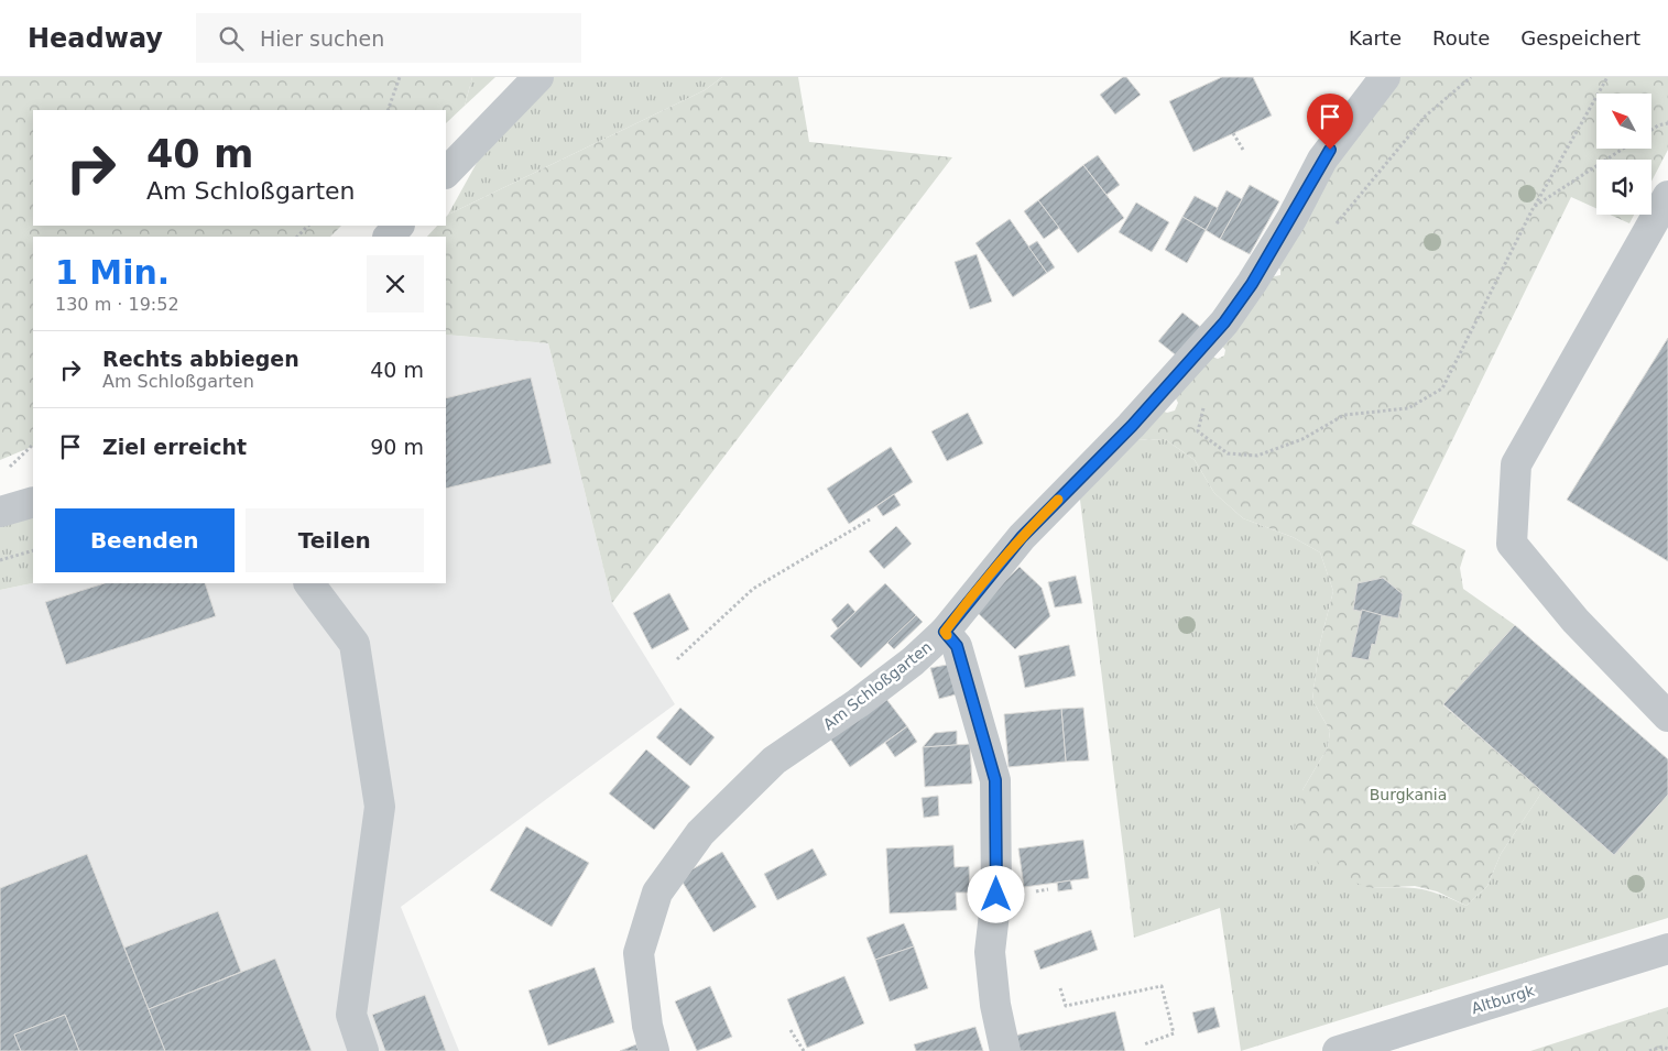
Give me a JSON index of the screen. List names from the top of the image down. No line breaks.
{"streets":{"street":["Am Schloßgarten","Altburgk"]},"parks":["Burgkania"],"north":"top left","page":{"header":"Headway","search":"Hier suchen","nav":["Karte","Route","Gespeichert"],"turn":["40 m","Am Schloßgarten"],"heading":["1 Min.","130 m · 19:52"],"list":[{"name":"Rechts abbiegen","note":"Am Schloßgarten","value":"40 m"},{"name":"Ziel erreicht","value":"90 m"}],"buttons":["Beenden","Teilen"]}}
